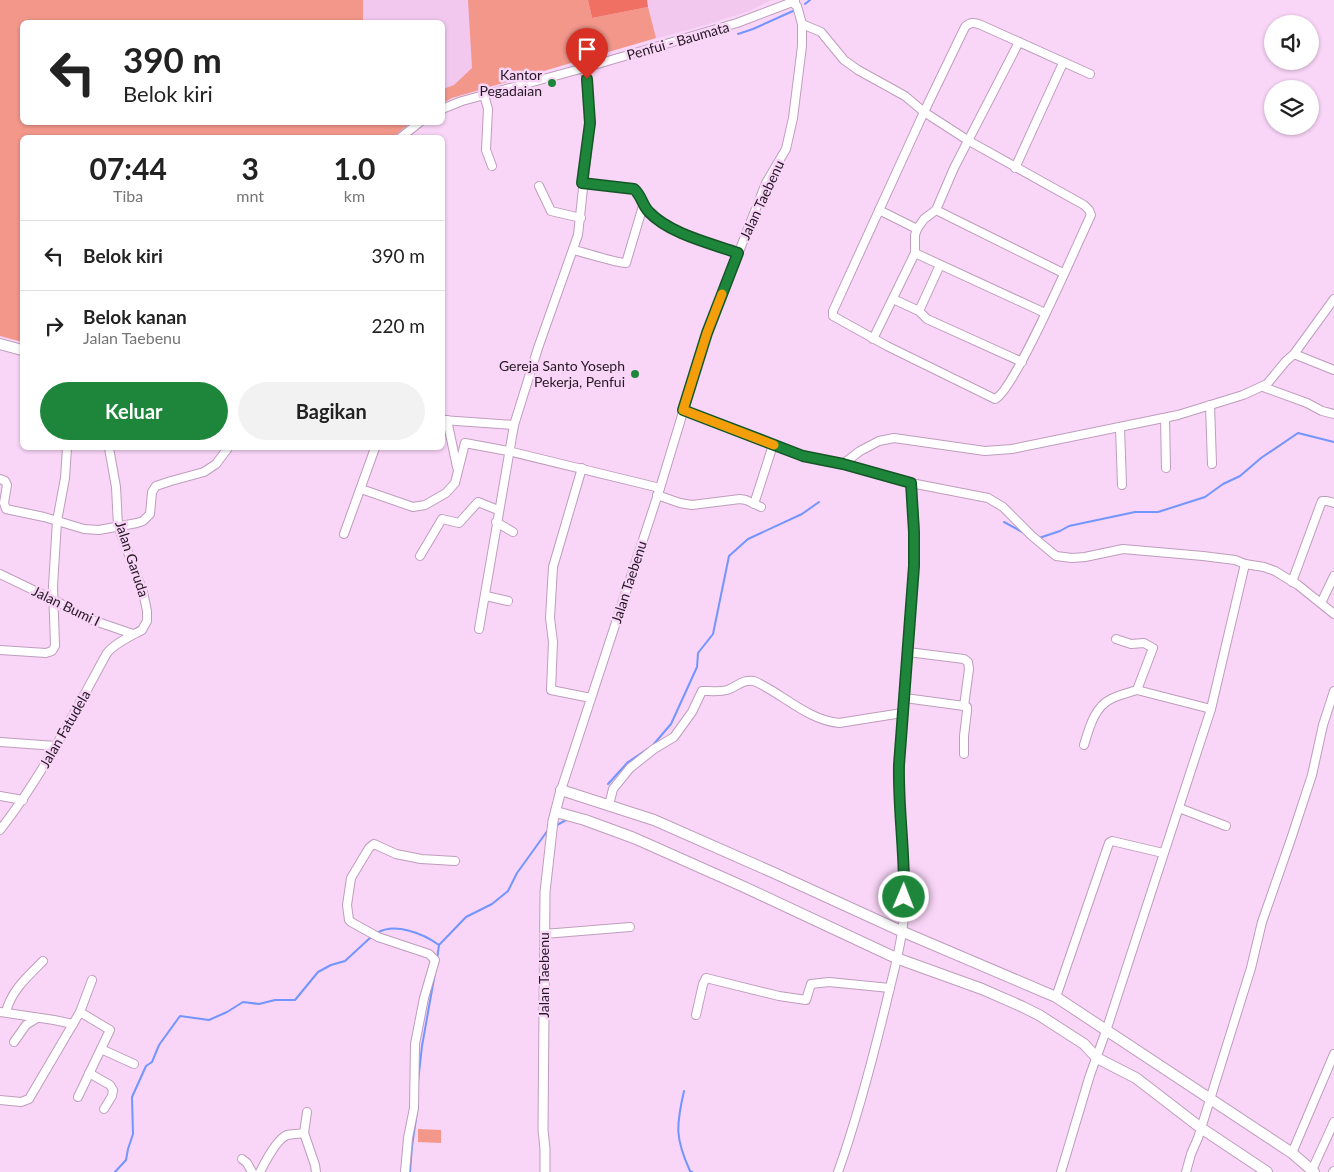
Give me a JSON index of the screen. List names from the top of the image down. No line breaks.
{"streets":{"main road":["Jalan Taebenu"],"street":["Penfui - Baumata","Jalan Garuda","Jalan Bumi I","Jalan Fatudela"]},"crossings":[["Penfui - Baumata","Jalan Taebenu"],["Jalan Garuda","Jalan Bumi I"],["Jalan Garuda","Jalan Fatudela"],["Jalan Bumi I","Jalan Fatudela"]],"places":["Kantor Pegadaian","Gereja Santo Yoseph Pekerja, Penfui"],"page":{"turn":["390 m","Belok kiri"],"eta":["07:44","Tiba","3","mnt","1.0","km"],"list":[{"name":"Belok kiri","value":"390 m"},{"name":"Belok kanan","note":"Jalan Taebenu","value":"220 m"}],"buttons":["Keluar","Bagikan"]}}
